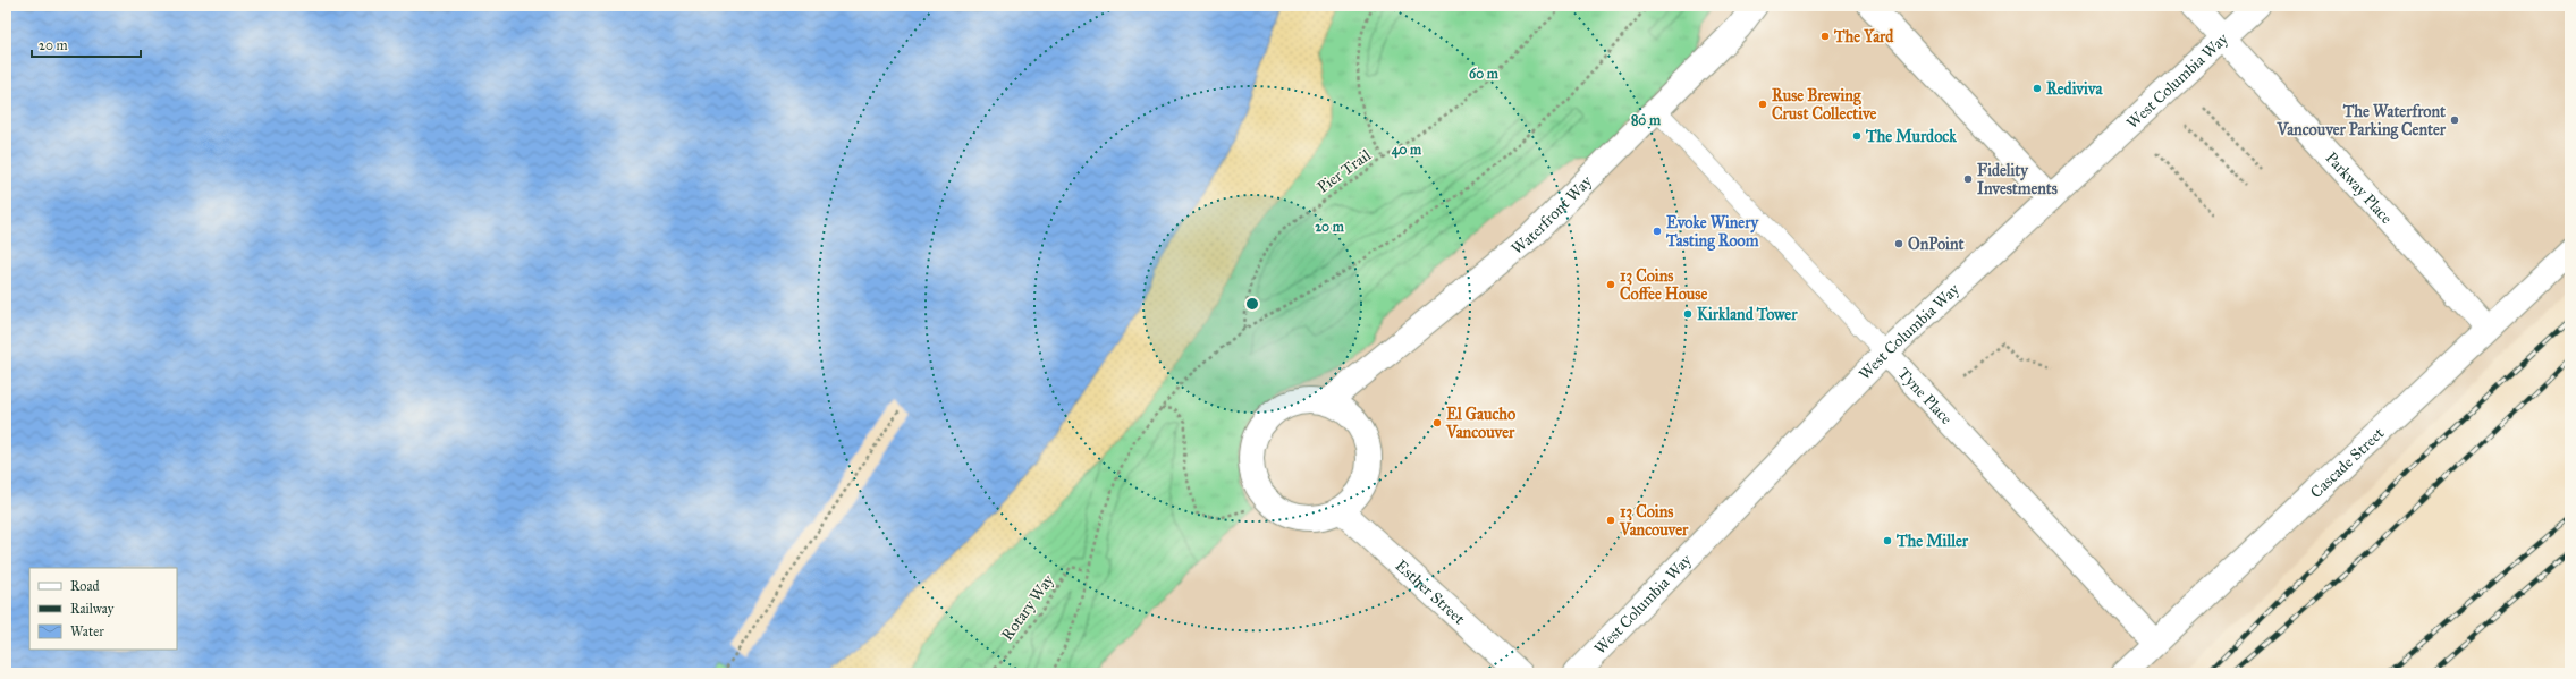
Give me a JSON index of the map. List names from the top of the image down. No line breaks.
{"streets":{"street":["West Columbia Way","Parkway Place","Waterfront Way","Tyne Place","Cascade Street","Esther Street"],"path":["Pier Trail","Rotary Way"]},"crossings":[["West Columbia Way","Parkway Place"],["West Columbia Way","Tyne Place"],["Parkway Place","Cascade Street"],["Waterfront Way","Tyne Place"],["Waterfront Way","Esther Street"],["Tyne Place","Cascade Street"]],"places":["The Yard","Rediviva","Ruse Brewing Crust Collective","The Waterfront Vancouver Parking Center","The Murdock","Fidelity Investments","Evoke Winery Tasting Room","OnPoint","13 Coins Coffee House","Kirkland Tower","El Gaucho Vancouver","13 Coins Vancouver","The Miller"],"legend":["Road","Railway","Water"],"scale_bar":"20 m","rings":["60 m","80 m","40 m","20 m"]}
